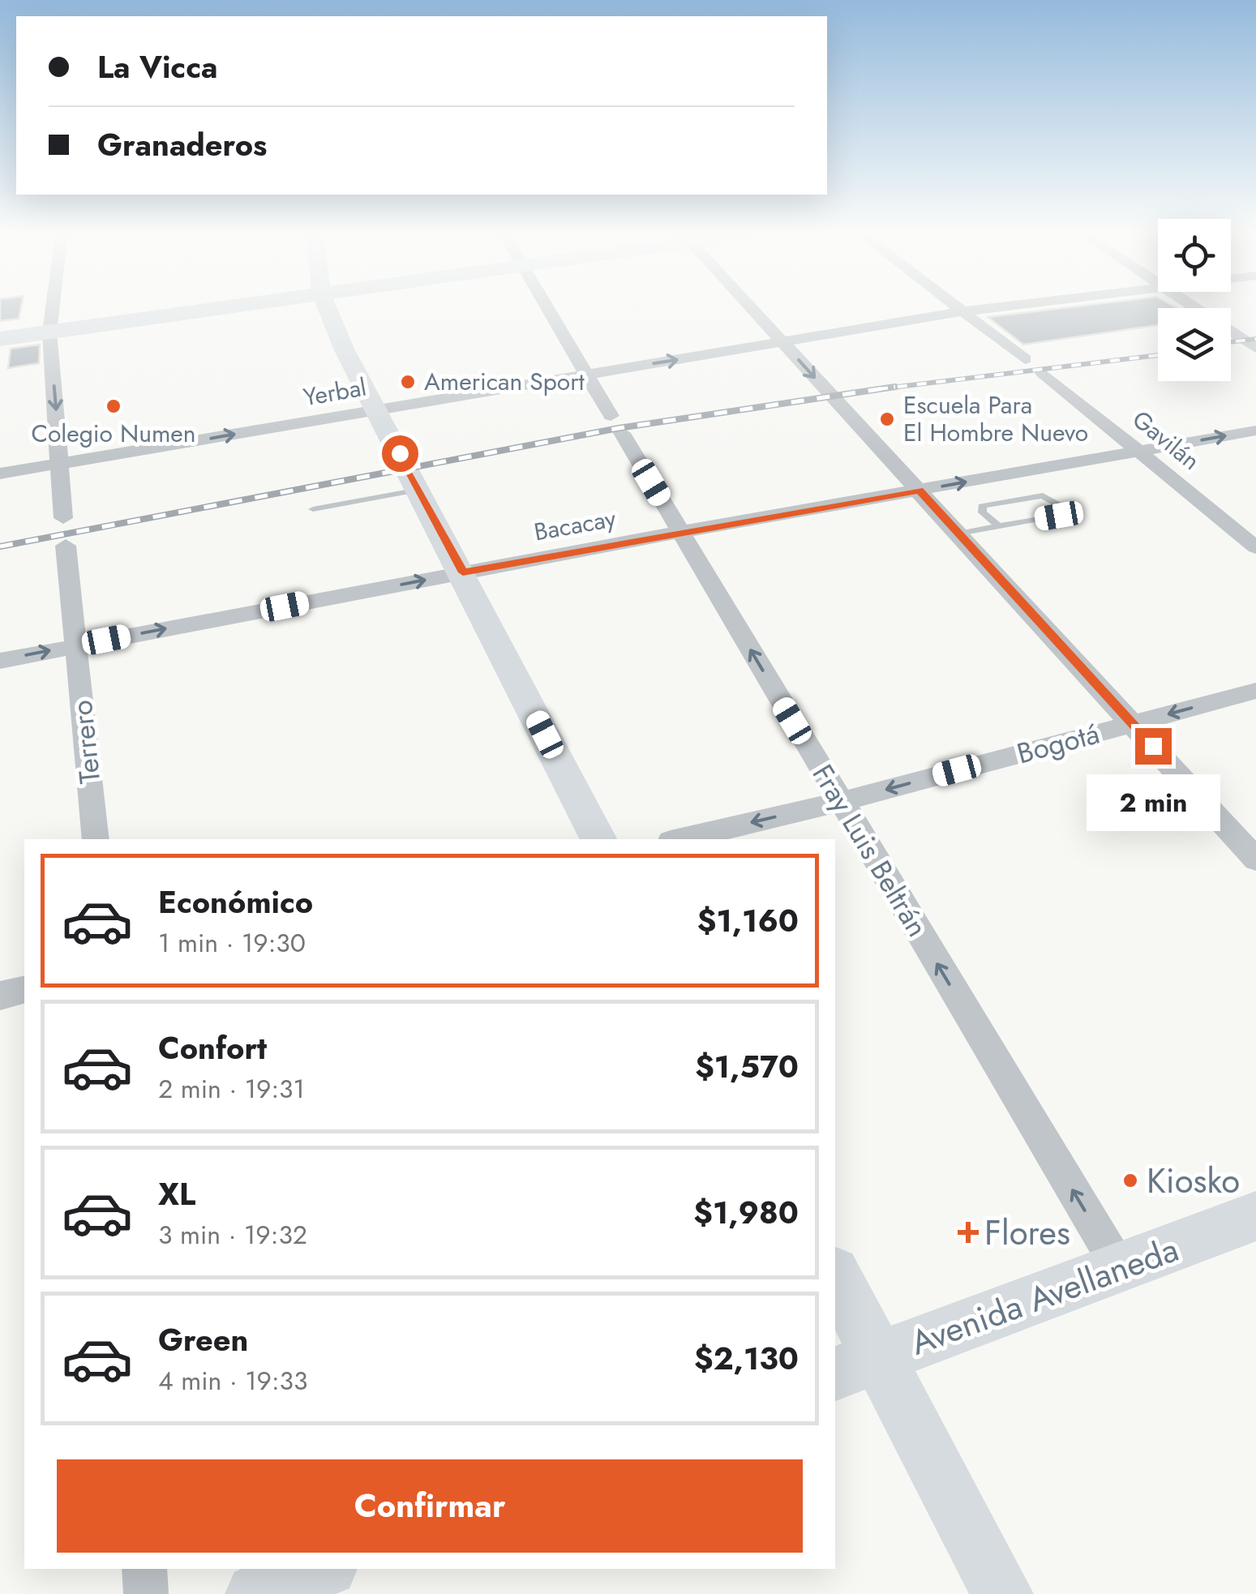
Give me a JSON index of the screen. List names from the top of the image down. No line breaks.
{"streets":{"main road":["Avenida Avellaneda"],"street":["Yerbal","Gavilán","Bacacay","Terrero","Bogotá","Fray Luis Beltrán"]},"crossings":[["Gavilán","Bacacay"],["Bacacay","Terrero"],["Bacacay","Fray Luis Beltrán"],["Bogotá","Fray Luis Beltrán"],["Fray Luis Beltrán","Avenida Avellaneda"]],"one_way":["Yerbal","Bacacay","Bogotá","Fray Luis Beltrán"],"places":{"other":["American Sport","Colegio Numen","Escuela Para El Hombre Nuevo","Kiosko"],"health":["Flores"]},"page":{"banner":["La Vicca","Granaderos"],"bubble":"2 min","list":[{"name":"Económico","note":"1 min · 19:30","value":"$1,160"},{"name":"Confort","note":"2 min · 19:31","value":"$1,570"},{"name":"XL","note":"3 min · 19:32","value":"$1,980"},{"name":"Green","note":"4 min · 19:33","value":"$2,130"}],"buttons":"Confirmar"}}
